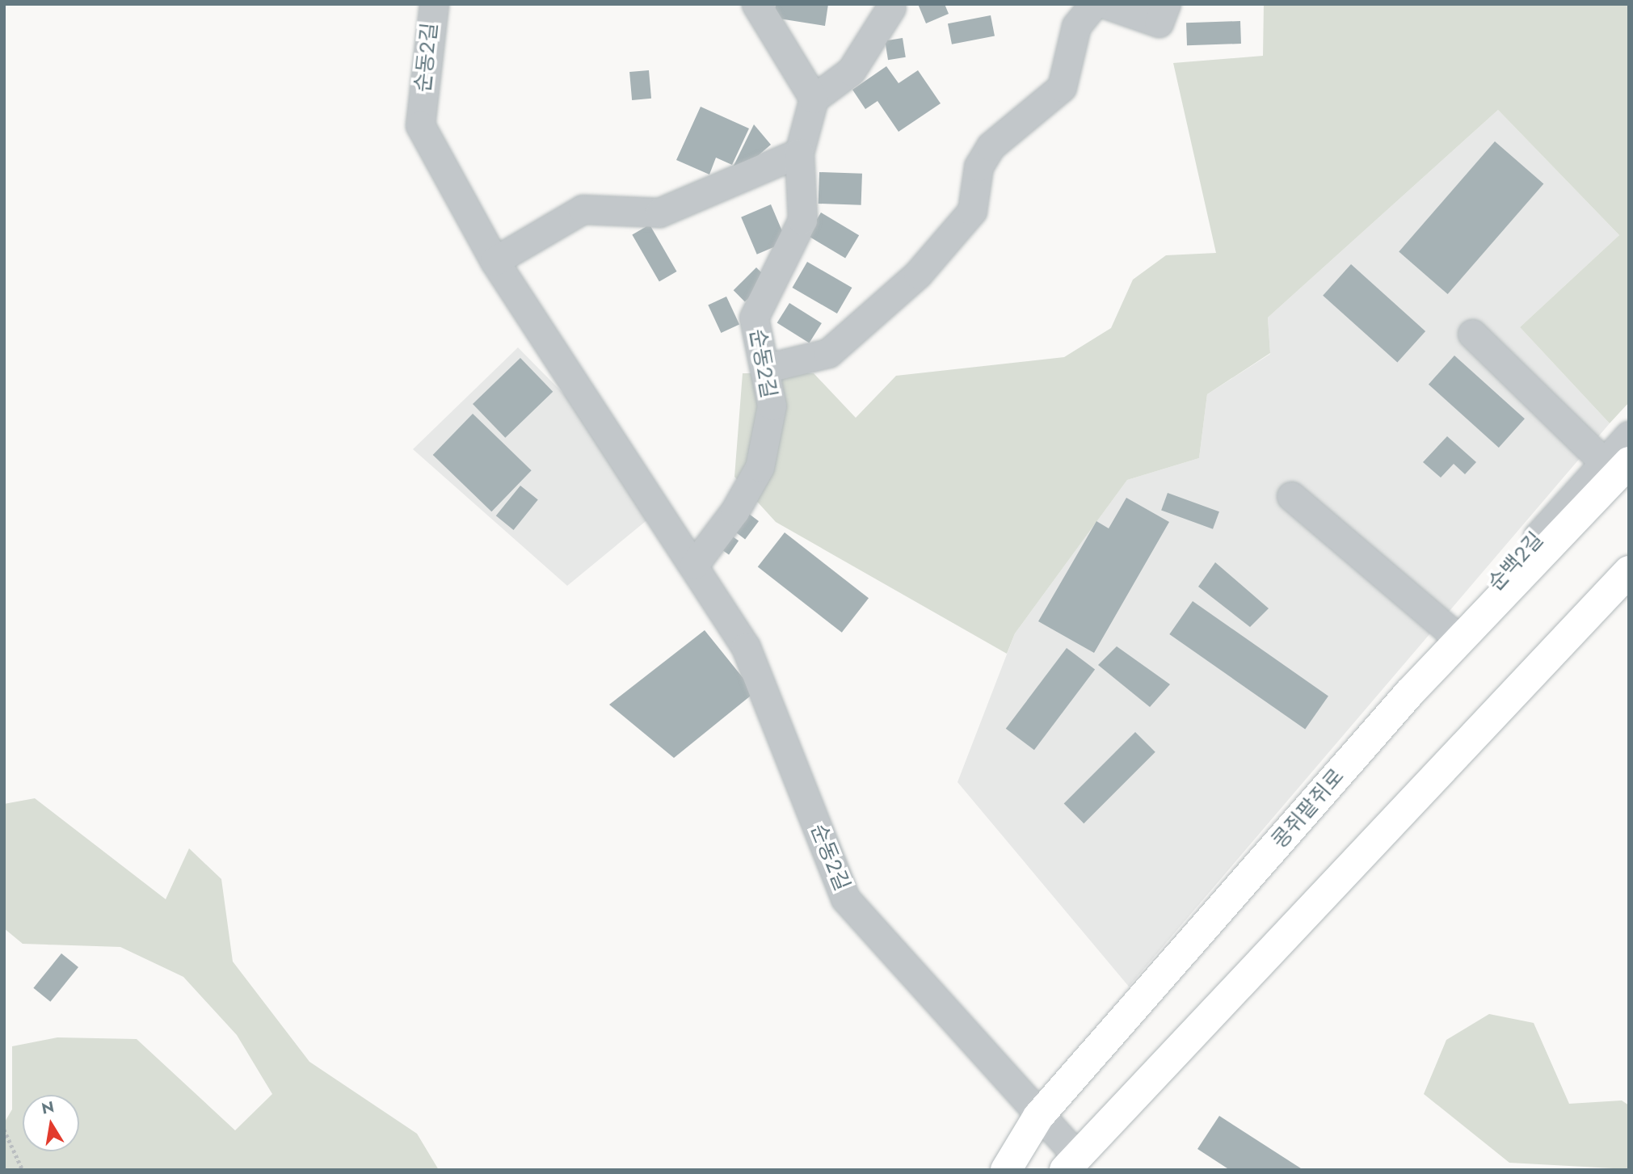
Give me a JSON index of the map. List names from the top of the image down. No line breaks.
{"streets":{"main road":["콩쥐팥쥐로"],"street":["순동2길","순백2길"]},"crossings":[["순동2길","콩쥐팥쥐로"],["순백2길","콩쥐팥쥐로"]],"north":"top"}
